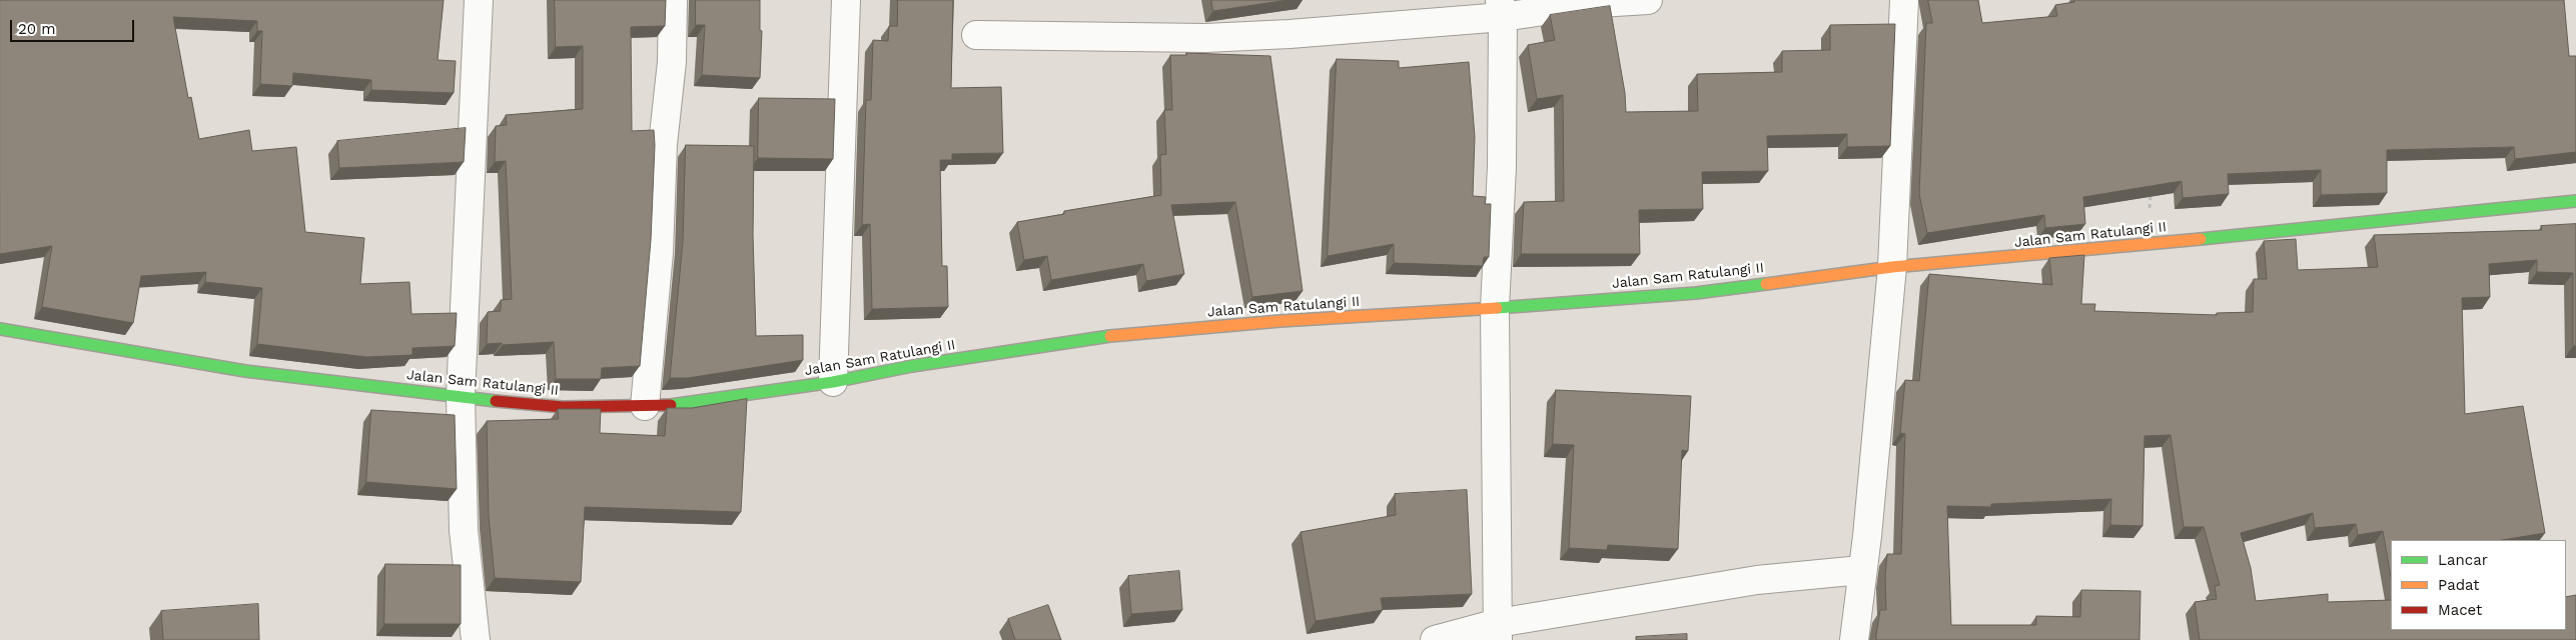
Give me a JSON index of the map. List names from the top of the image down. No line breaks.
{"streets":{"street":["Jalan Sam Ratulangi II"]},"legend":["Lancar","Padat","Macet"],"scale_bar":"20 m"}
